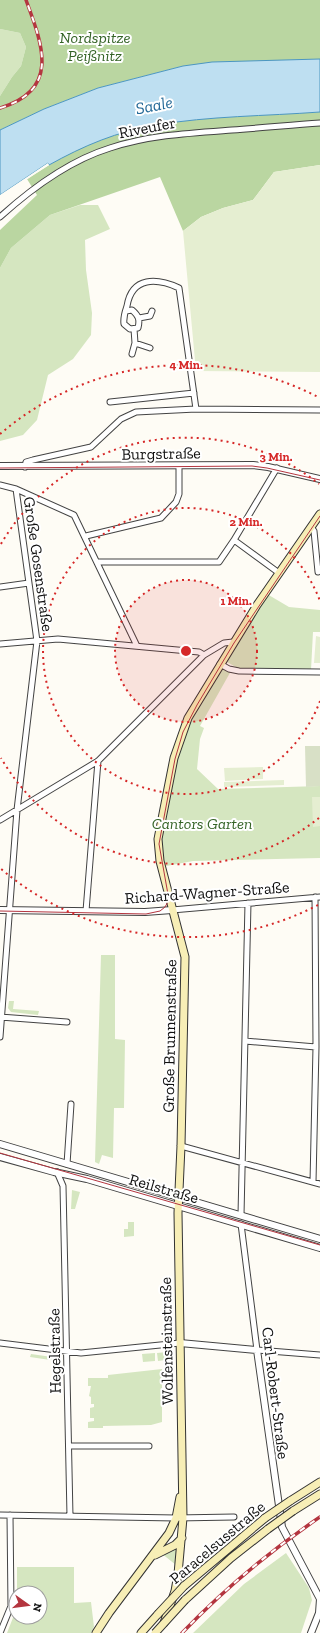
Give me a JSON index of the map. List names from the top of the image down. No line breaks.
{"streets":{"main road":["Große Brunnenstraße","Wolfensteinstraße","Paracelsusstraße"],"street":["Riveufer","Burgstraße","Große Gosenstraße","Richard-Wagner-Straße","Reilstraße","Hegelstraße","Carl-Robert-Straße"]},"crossings":[["Große Gosenstraße","Richard-Wagner-Straße"],["Richard-Wagner-Straße","Große Brunnenstraße"],["Große Brunnenstraße","Reilstraße"],["Große Brunnenstraße","Wolfensteinstraße"],["Reilstraße","Wolfensteinstraße"],["Reilstraße","Hegelstraße"],["Reilstraße","Carl-Robert-Straße"]],"water":["Saale"],"parks":["Nordspitze Peißnitz","Cantors Garten"],"north":"right","rings":["4 Min.","3 Min.","2 Min.","1 Min."]}
